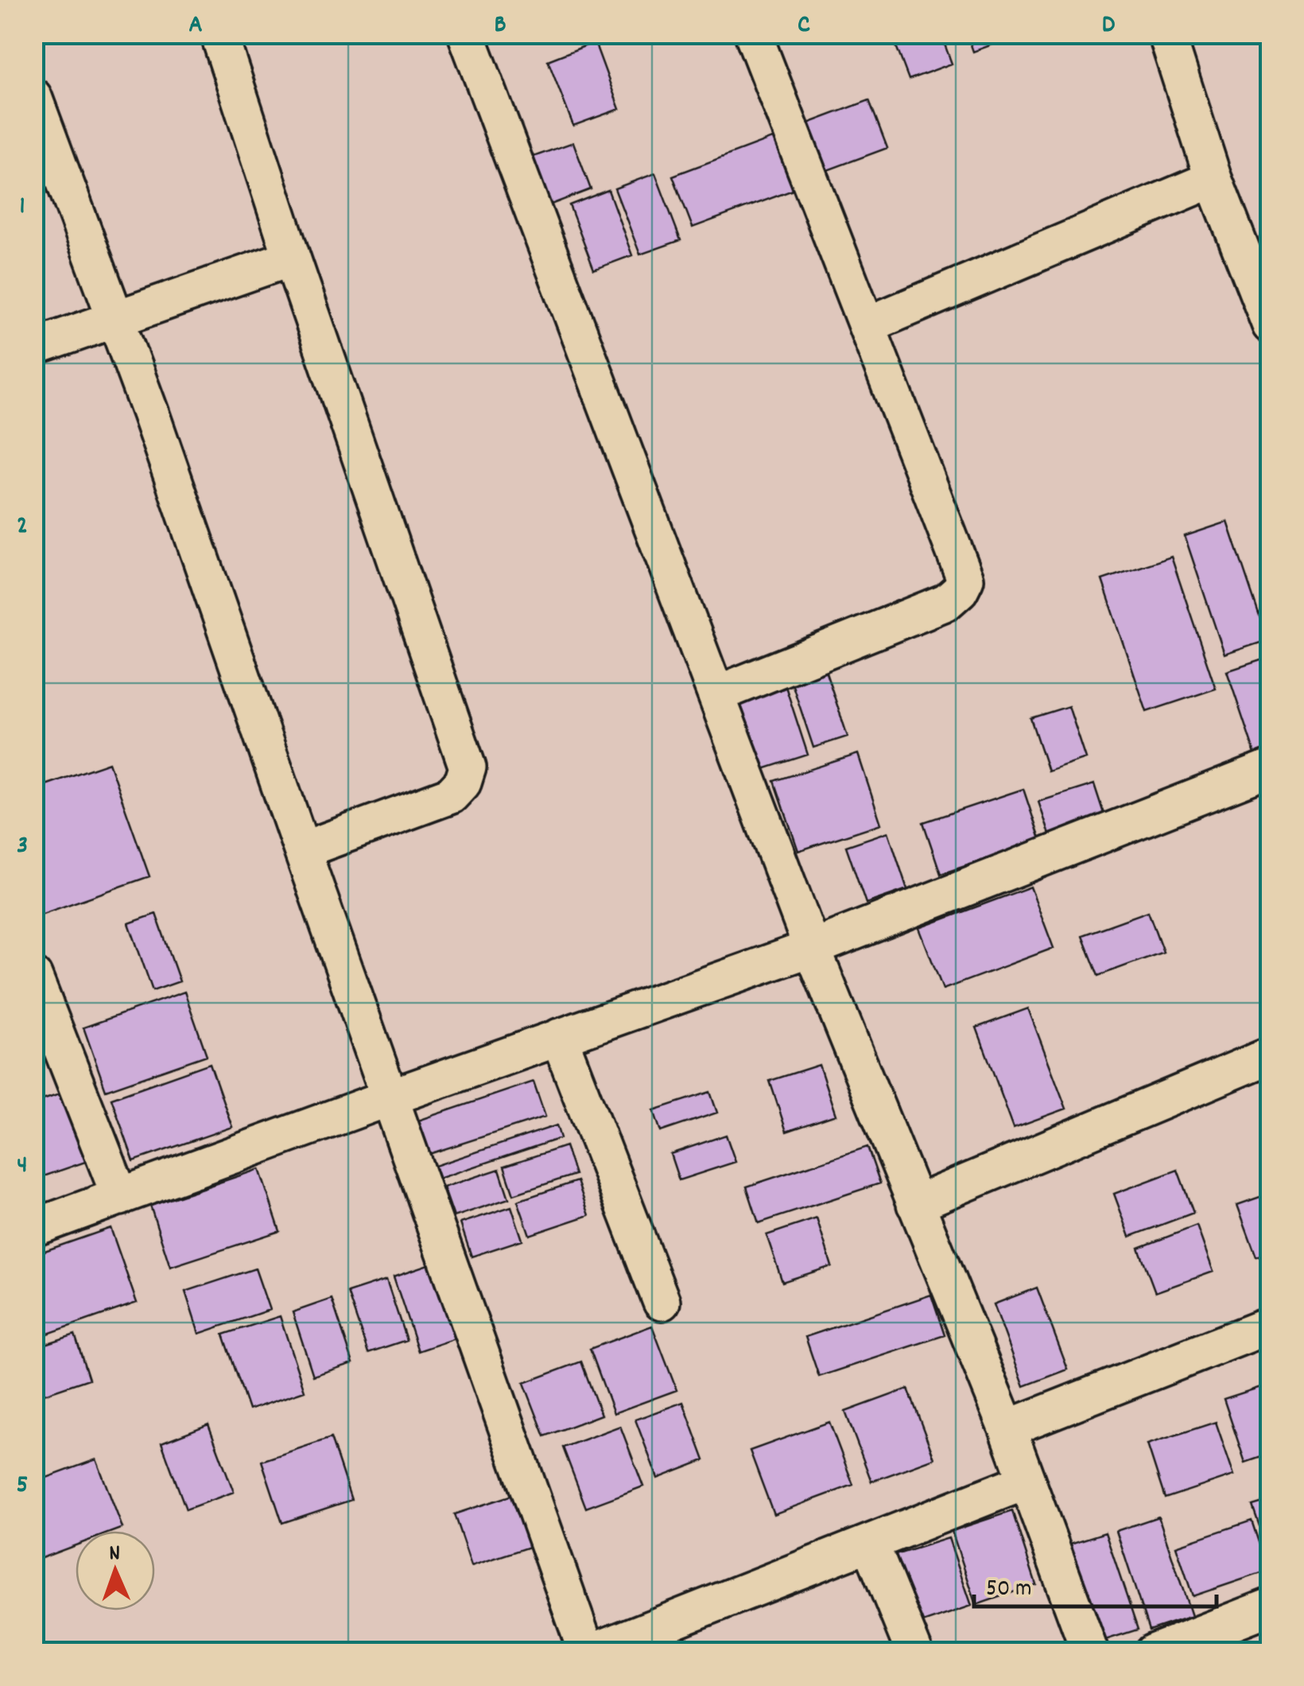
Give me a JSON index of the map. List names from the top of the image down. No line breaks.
{"scale_bar":"50 m","north":"top","grid":{"columns":["A","B","C","D"],"rows":["1","2","3","4","5"]}}
